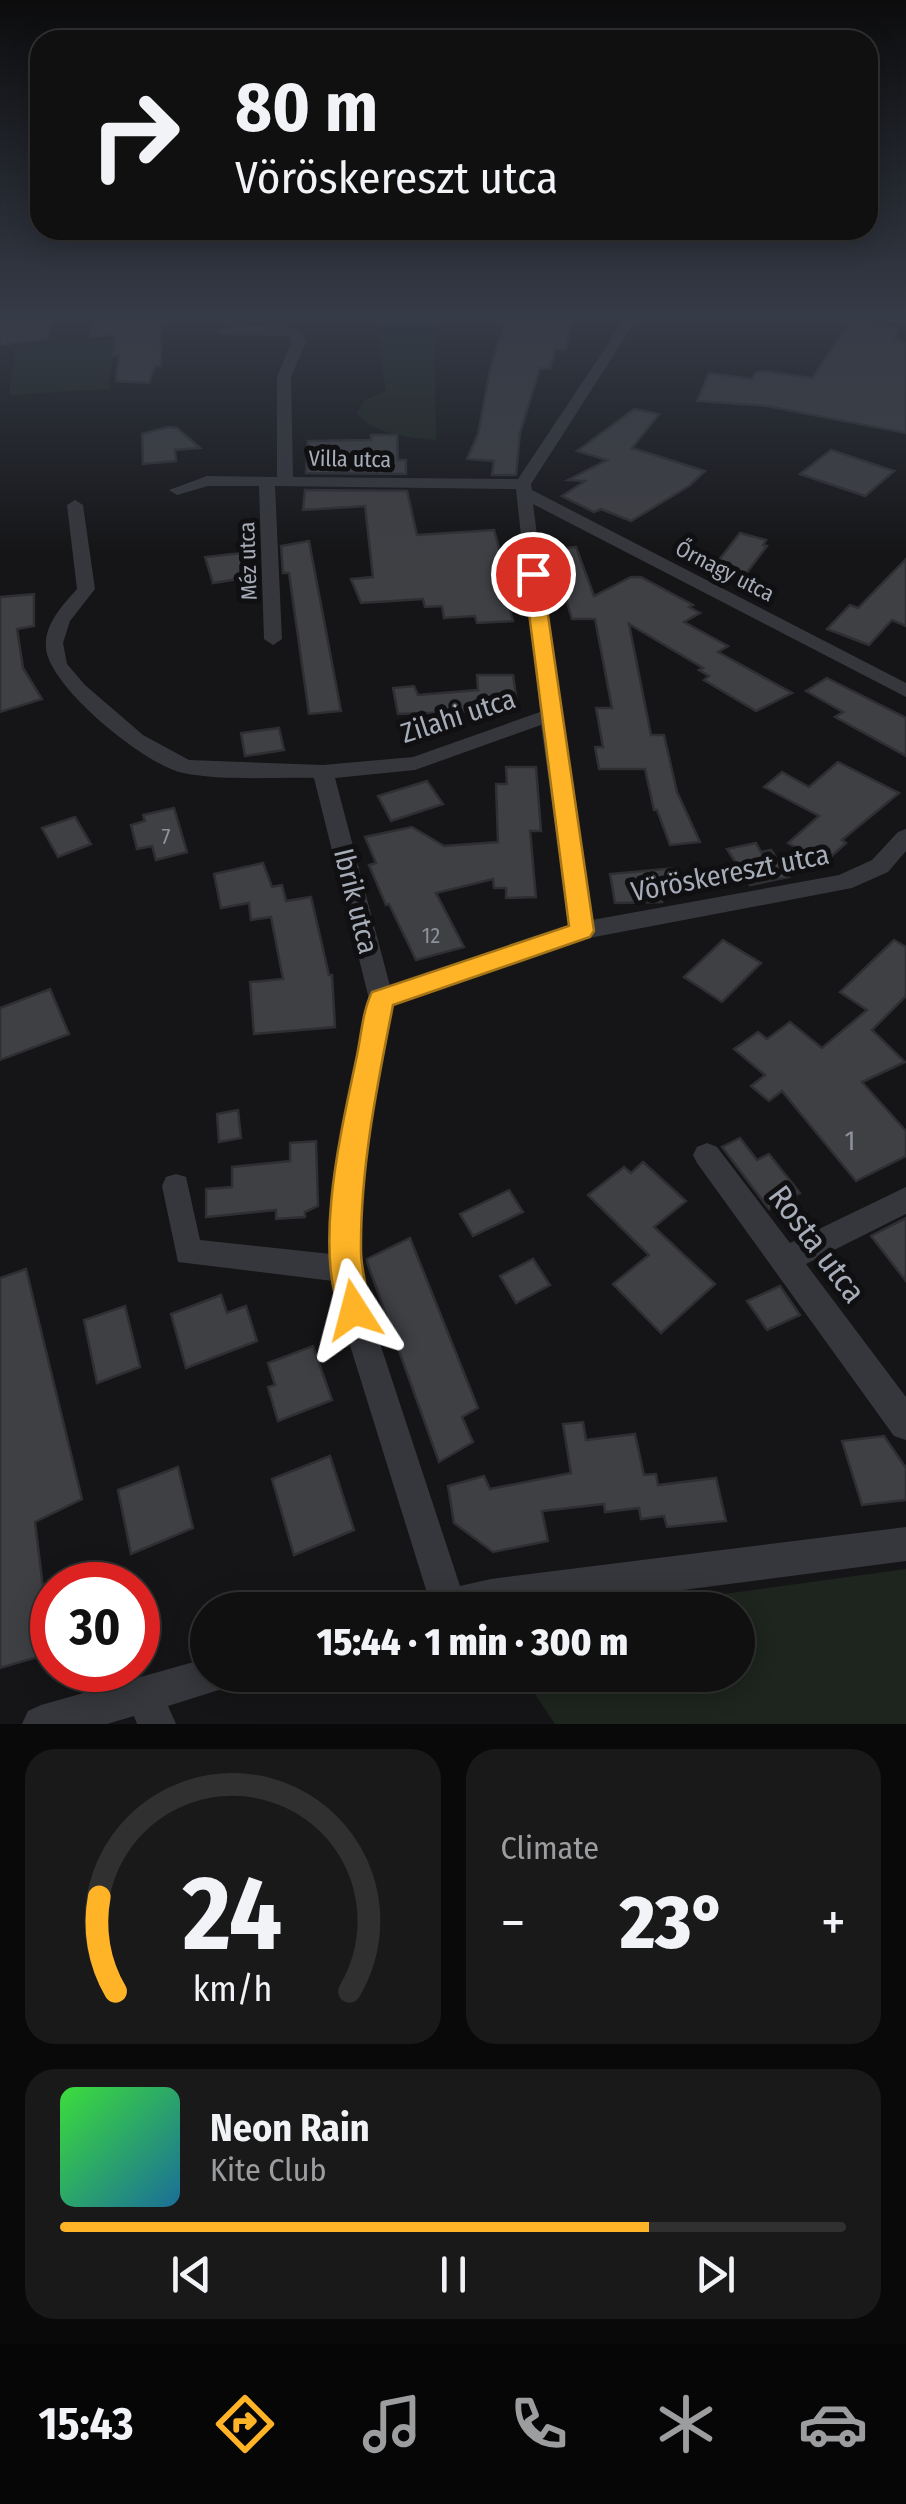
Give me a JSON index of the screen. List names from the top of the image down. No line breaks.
{"streets":{"street":["Villa utca","Méz utca","Őrnagy utca","Zilahi utca","Vöröskereszt utca","Ibrik utca","Rosta utca"]},"crossings":[["Villa utca","Méz utca"],["Villa utca","Őrnagy utca"],["Zilahi utca","Ibrik utca"],["Vöröskereszt utca","Ibrik utca"]],"house_numbers":["7","12","1"],"page":{"turn":["80 m","Vöröskereszt utca"],"limit":"30","trip":"15:44 · 1 min · 300 m","tile":"Climate","heat":["−","23°","+"],"song":["Neon Rain","Kite Club"],"tabs":"15:43","gauge":["24","km/h"]}}
